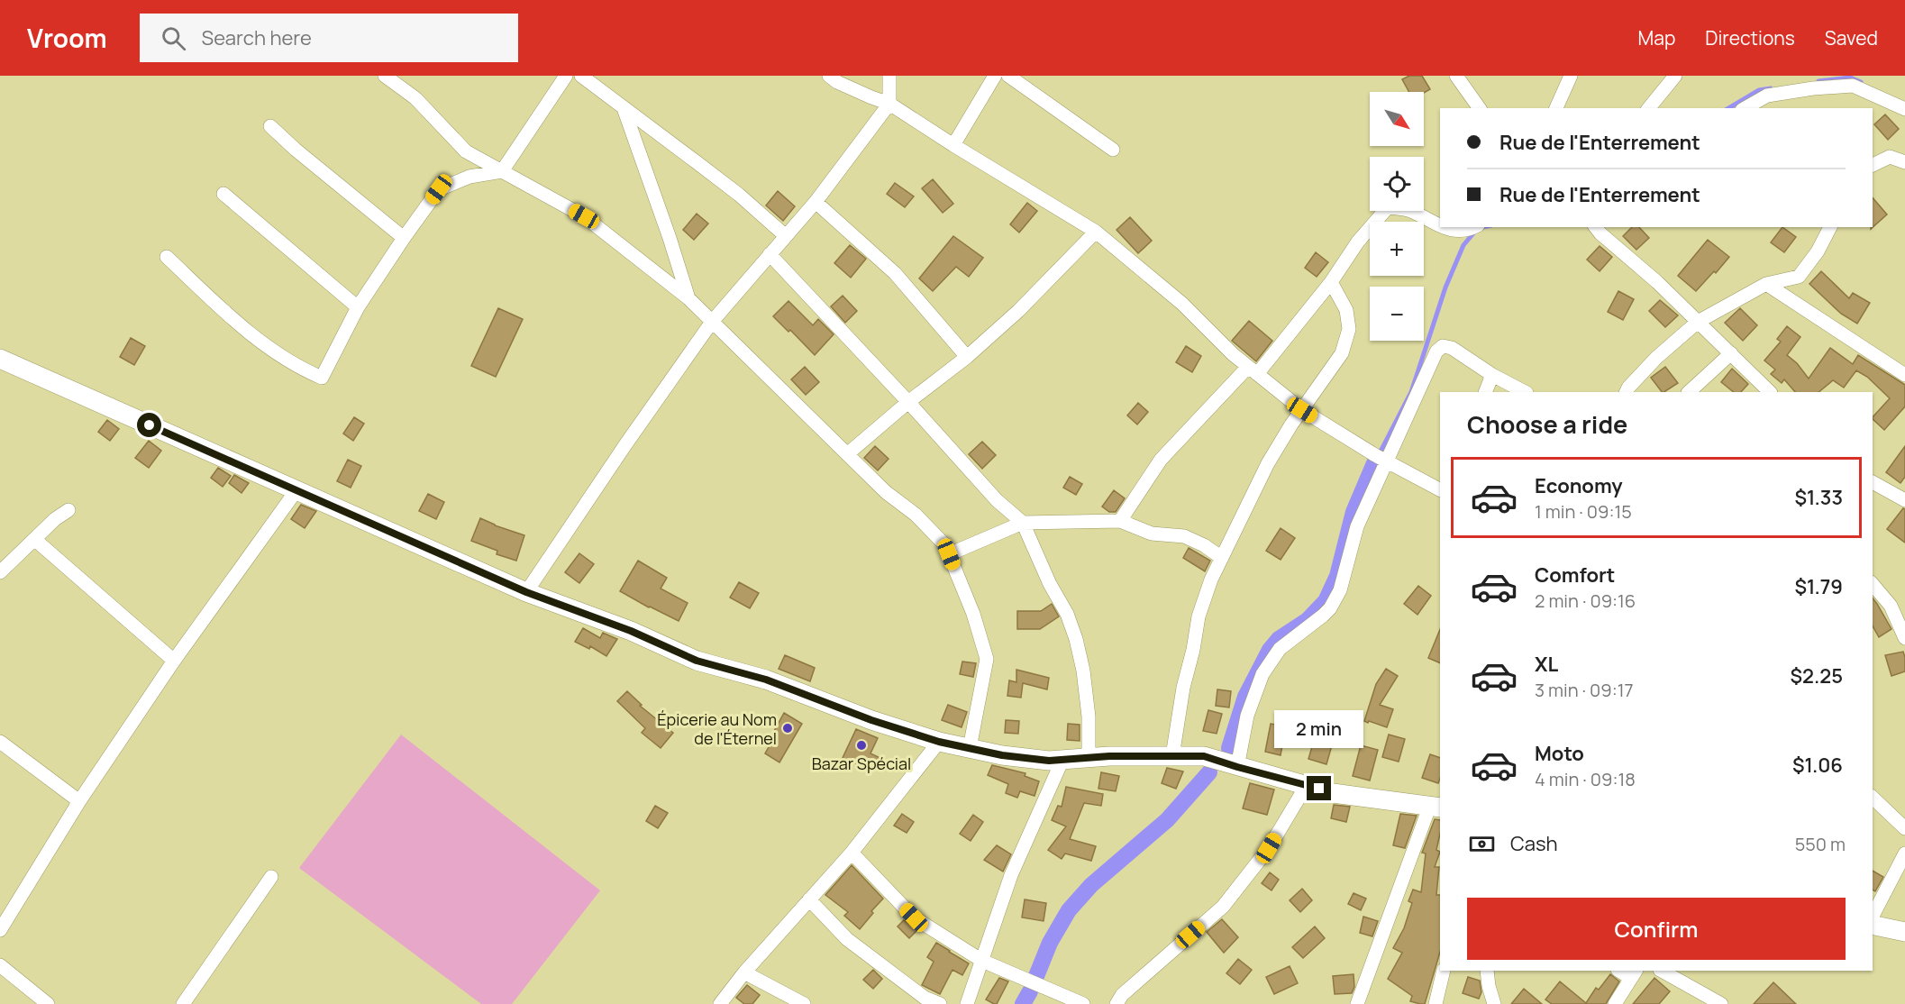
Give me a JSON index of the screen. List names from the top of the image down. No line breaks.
{"places":["Épicerie au Nom de l'Éternel","Bazar Spécial"],"north":"bottom right","page":{"header":"Vroom","search":"Search here","nav":["Map","Directions","Saved"],"map_buttons":["+","−"],"banner":["Rue de l'Enterrement","Rue de l'Enterrement"],"heading":"Choose a ride","list":[{"name":"Economy","note":"1 min · 09:15","value":"$1.33"},{"name":"Comfort","note":"2 min · 09:16","value":"$1.79"},{"name":"XL","note":"3 min · 09:17","value":"$2.25"},{"name":"Moto","note":"4 min · 09:18","value":"$1.06"}],"bubble":"2 min","pay":["Cash","550 m"],"buttons":"Confirm"}}
